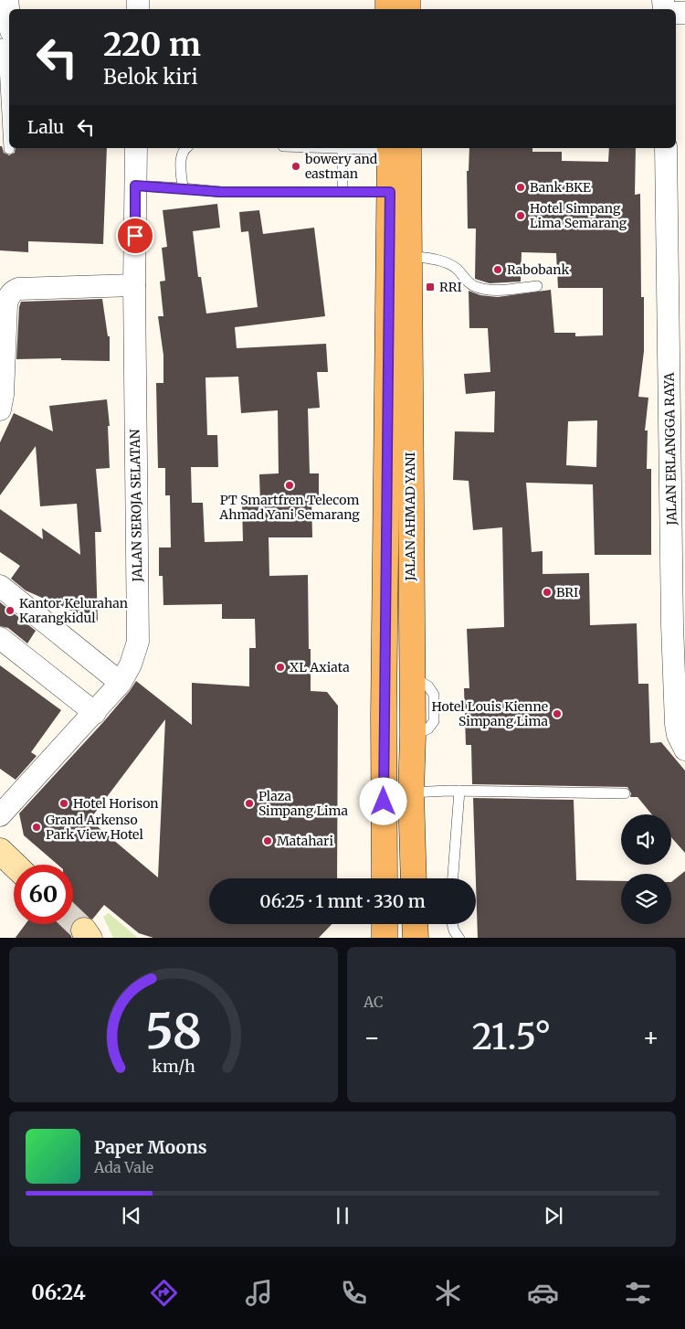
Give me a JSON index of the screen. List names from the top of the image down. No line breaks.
{"streets":{"main road":["JALAN AHMAD YANI"],"street":["JALAN ERLANGGA RAYA","JALAN SEROJA SELATAN"]},"places":{"other":["bowery and eastman","Bank BKE","Hotel Simpang Lima Semarang","Rabobank","PT Smartfren Telecom Ahmad Yani Semarang","BRI","Kantor Kelurahan Karangkidul","XL Axiata","Hotel Louis Kienne Simpang Lima","Hotel Horison","Plaza Simpang Lima","Grand Arkenso Park View Hotel","Matahari"],"transit":["RRI"]},"page":{"turn":["220 m","Belok kiri"],"then":"Lalu","limit":"60","trip":"06:25 · 1 mnt · 330 m","tile":"AC","heat":["−","21.5°","+"],"song":["Paper Moons","Ada Vale"],"tabs":"06:24","gauge":["58","km/h"]}}
